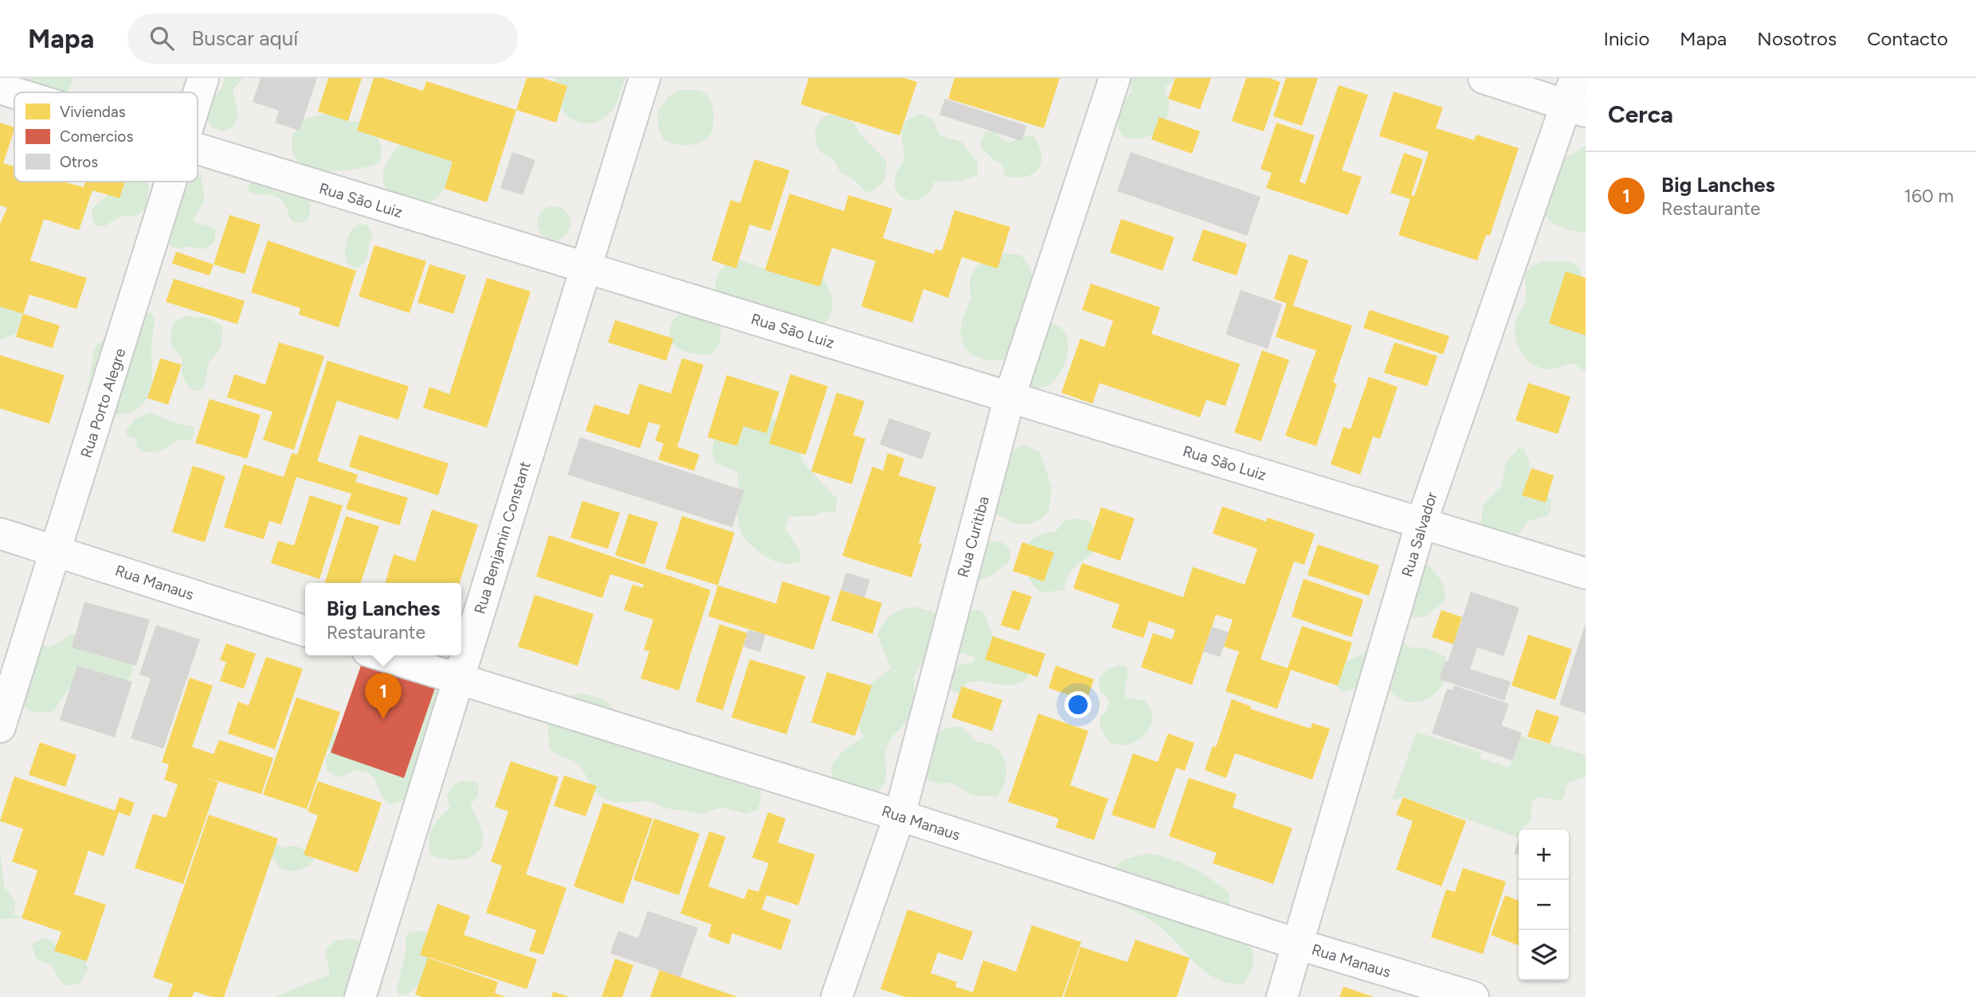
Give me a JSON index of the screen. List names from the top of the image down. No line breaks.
{"streets":{"street":["Rua São Luiz","Rua Porto Alegre","Rua Salvador","Rua Curitiba","Rua Benjamin Constant","Rua Manaus"]},"crossings":[["Rua São Luiz","Rua Salvador"],["Rua São Luiz","Rua Curitiba"],["Rua São Luiz","Rua Benjamin Constant"],["Rua Porto Alegre","Rua Manaus"],["Rua Salvador","Rua Manaus"],["Rua Curitiba","Rua Manaus"],["Rua Benjamin Constant","Rua Manaus"]],"legend":["Viviendas","Comercios","Otros"],"page":{"header":"Mapa","search":"Buscar aquí","nav":["Inicio","Mapa","Nosotros","Contacto"],"heading":"Cerca","list":[{"mark":"1","name":"Big Lanches","note":"Restaurante","value":"160 m"}],"popup":["Big Lanches","Restaurante"],"pins":"1","map_buttons":["+","−"]}}
